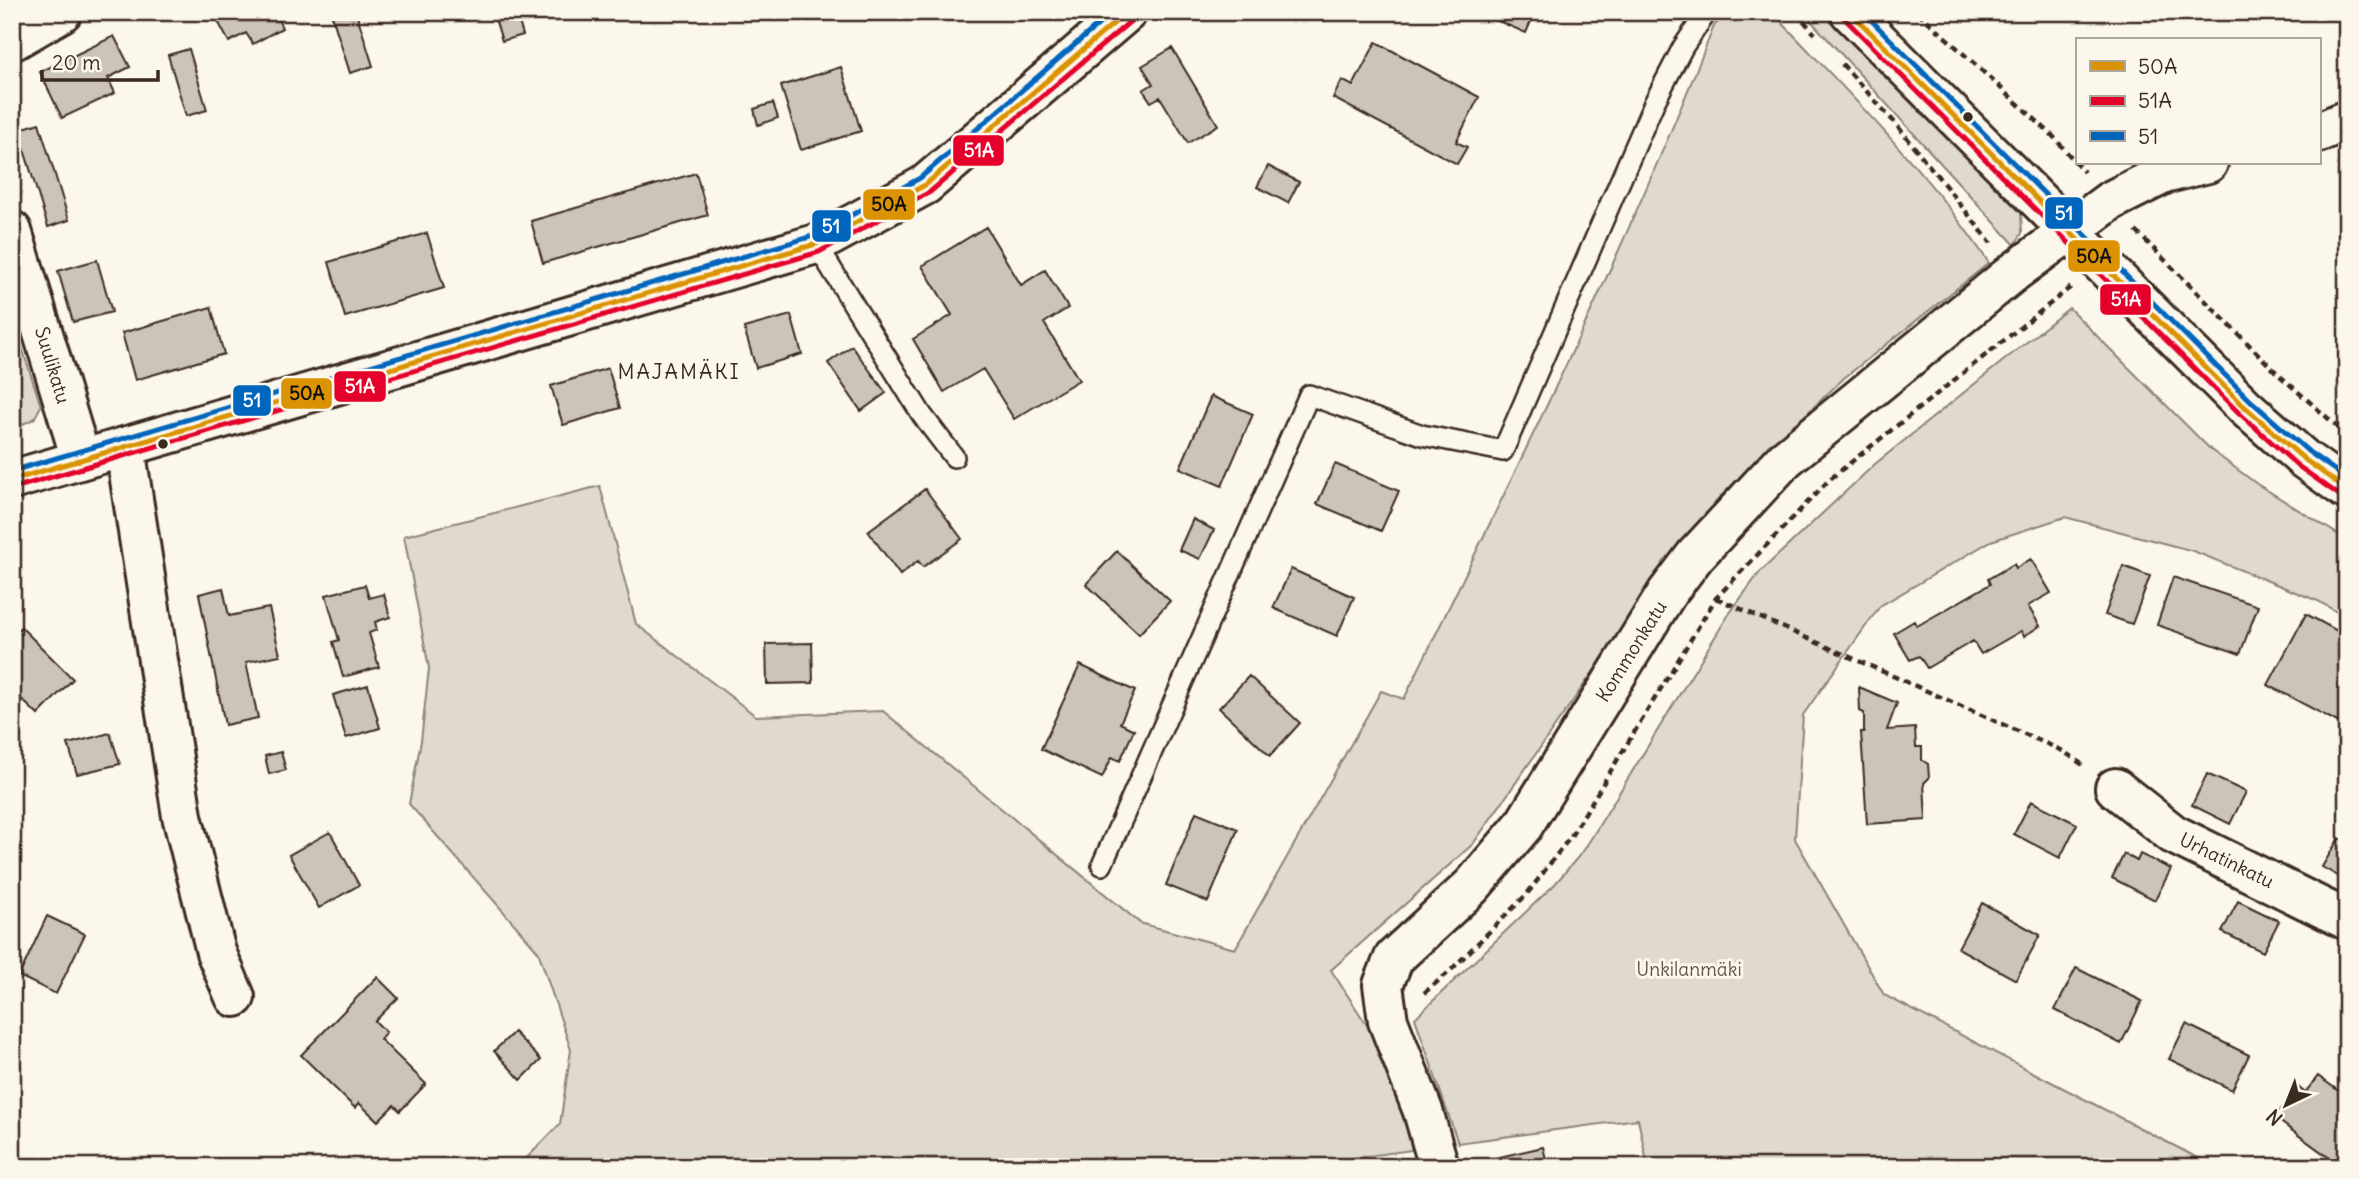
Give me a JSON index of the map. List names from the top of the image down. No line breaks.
{"streets":{"street":["Suulikatu","Kommonkatu","Urhatinkatu"]},"districts":["MAJAMÄKI"],"parks":["Unkilanmäki"],"lines":["transit line 50A","transit line 51","transit line 51A"],"legend":["50A","51A","51"],"scale_bar":"20 m","north":"bottom left"}
